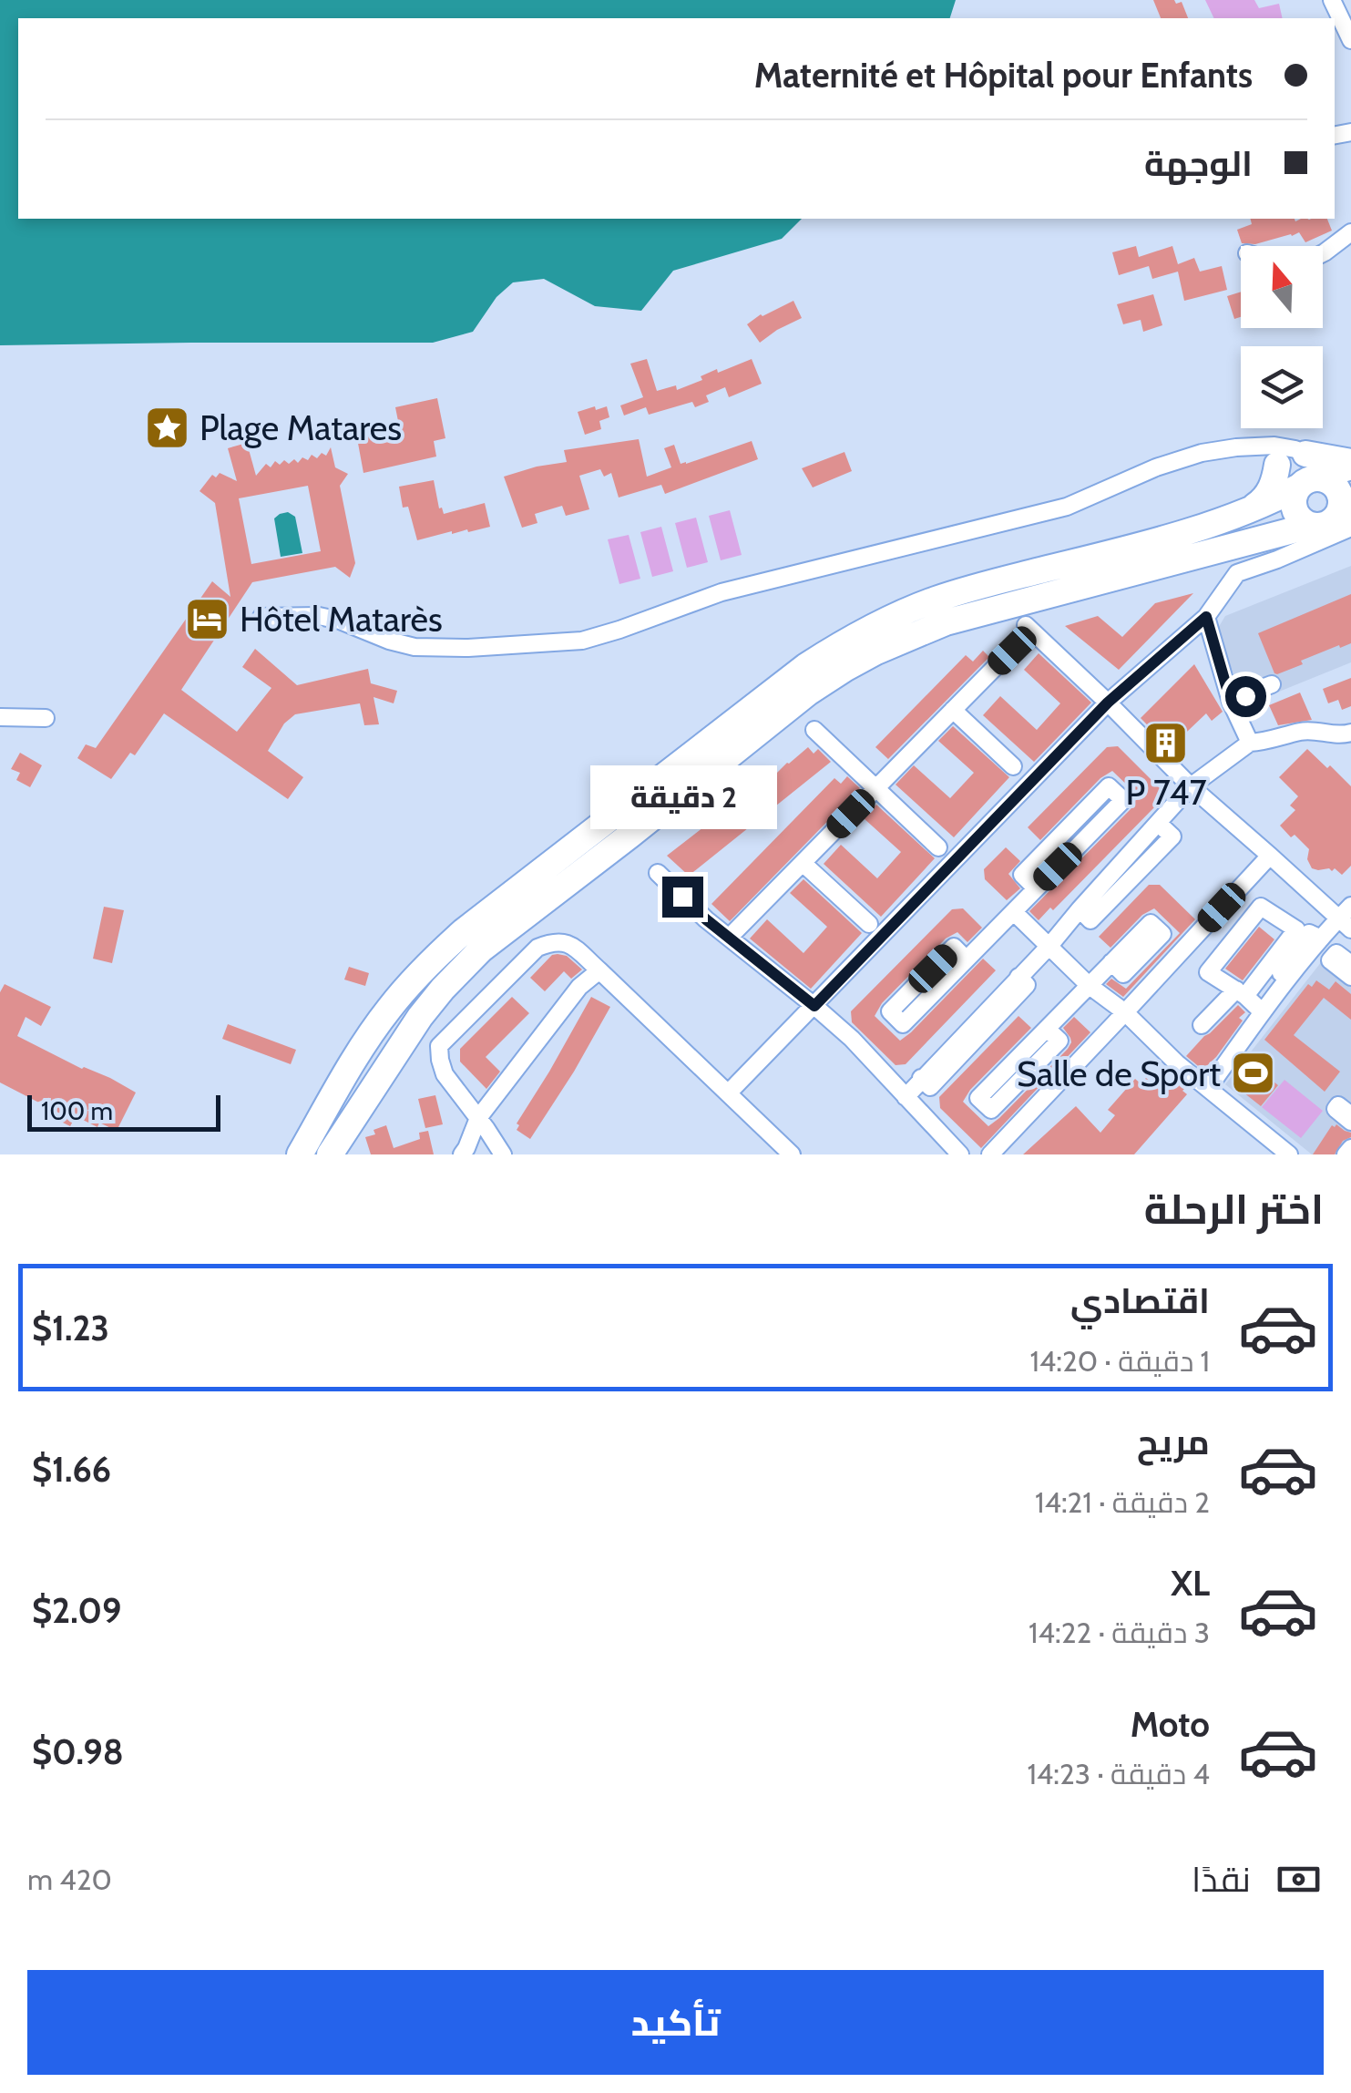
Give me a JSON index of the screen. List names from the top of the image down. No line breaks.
{"places":{"place":["Plage Matares"],"hotel":["Hôtel Matarès"],"building":["P 747"],"sports":["Salle de Sport"]},"scale_bar":"100 m","north":"top","page":{"banner":["Maternité et Hôpital pour Enfants","الوجهة"],"bubble":"2 دقيقة","scale":"100 m","heading":"اختر الرحلة","list":[{"name":"اقتصادي","note":"1 دقيقة · 14:20","value":"$1.23"},{"name":"مريح","note":"2 دقيقة · 14:21","value":"$1.66"},{"name":"XL","note":"3 دقيقة · 14:22","value":"$2.09"},{"name":"Moto","note":"4 دقيقة · 14:23","value":"$0.98"}],"pay":["نقدًا","420 m"],"buttons":"تأكيد"}}
